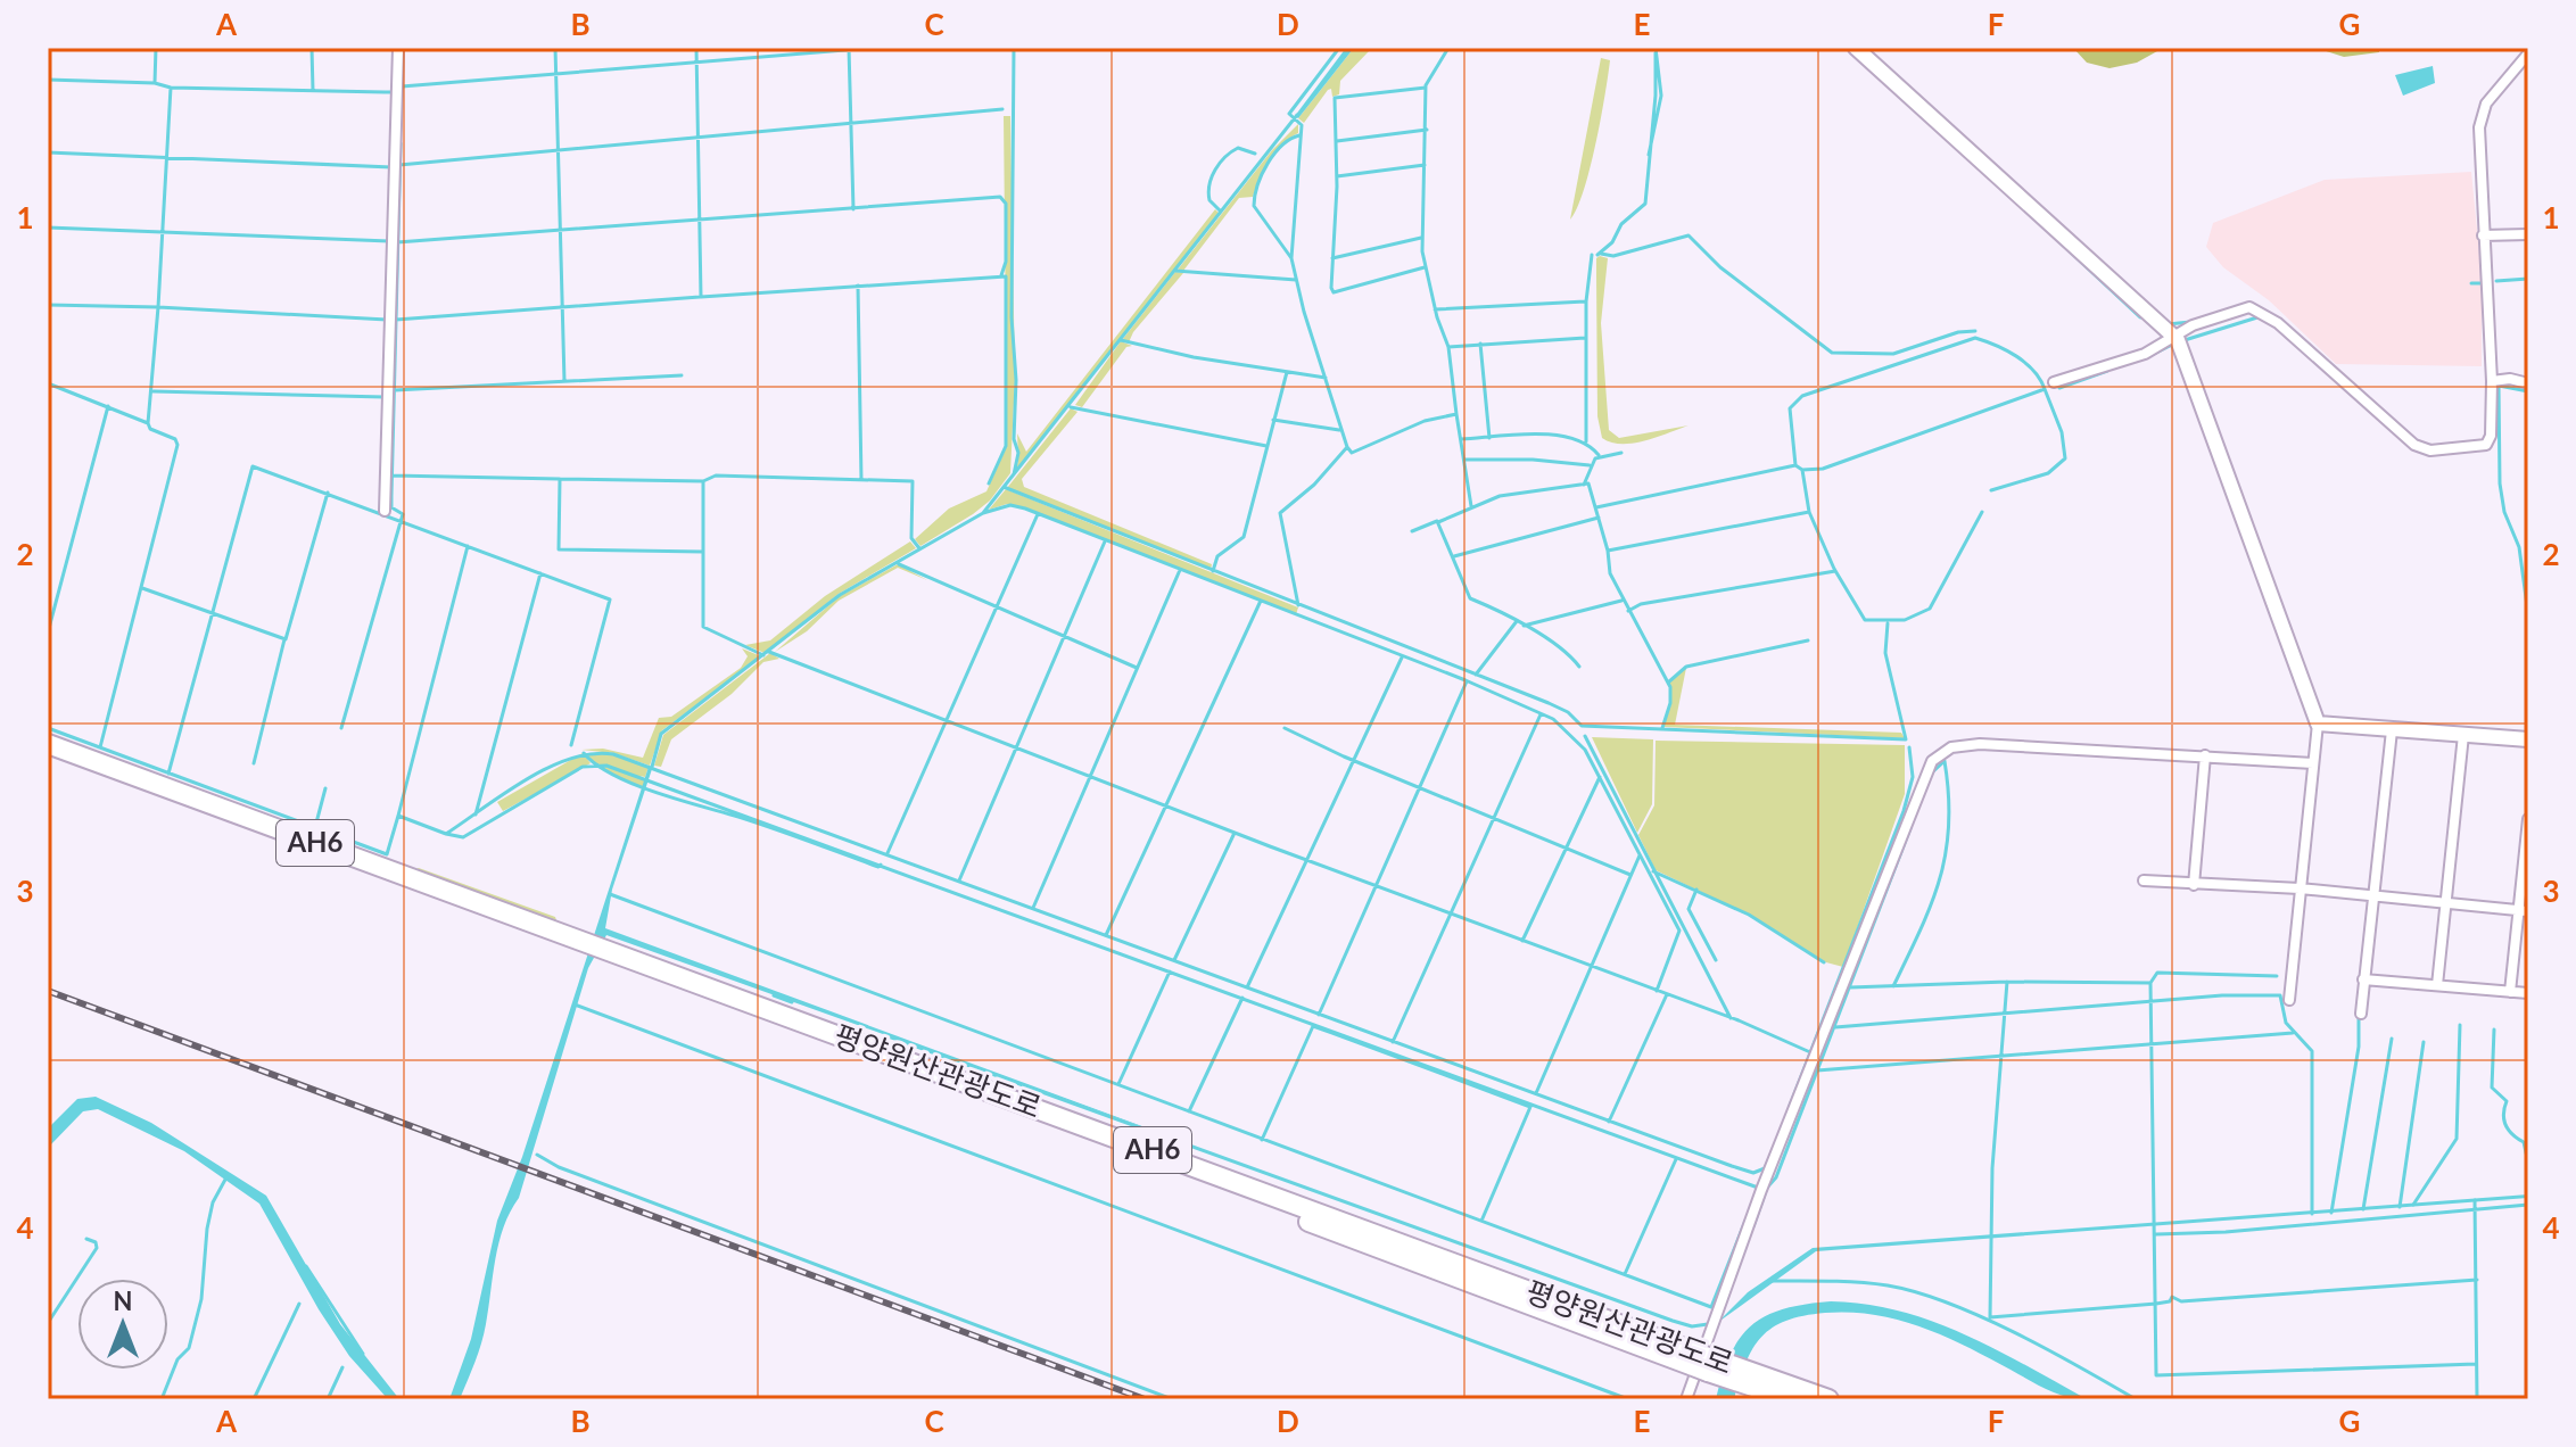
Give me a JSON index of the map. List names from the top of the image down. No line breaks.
{"streets":{"highway":["AH6","평양원산관광도로"]},"north":"top","grid":{"columns":["A","B","C","D","E","F","G"],"rows":["1","2","3","4"]}}
